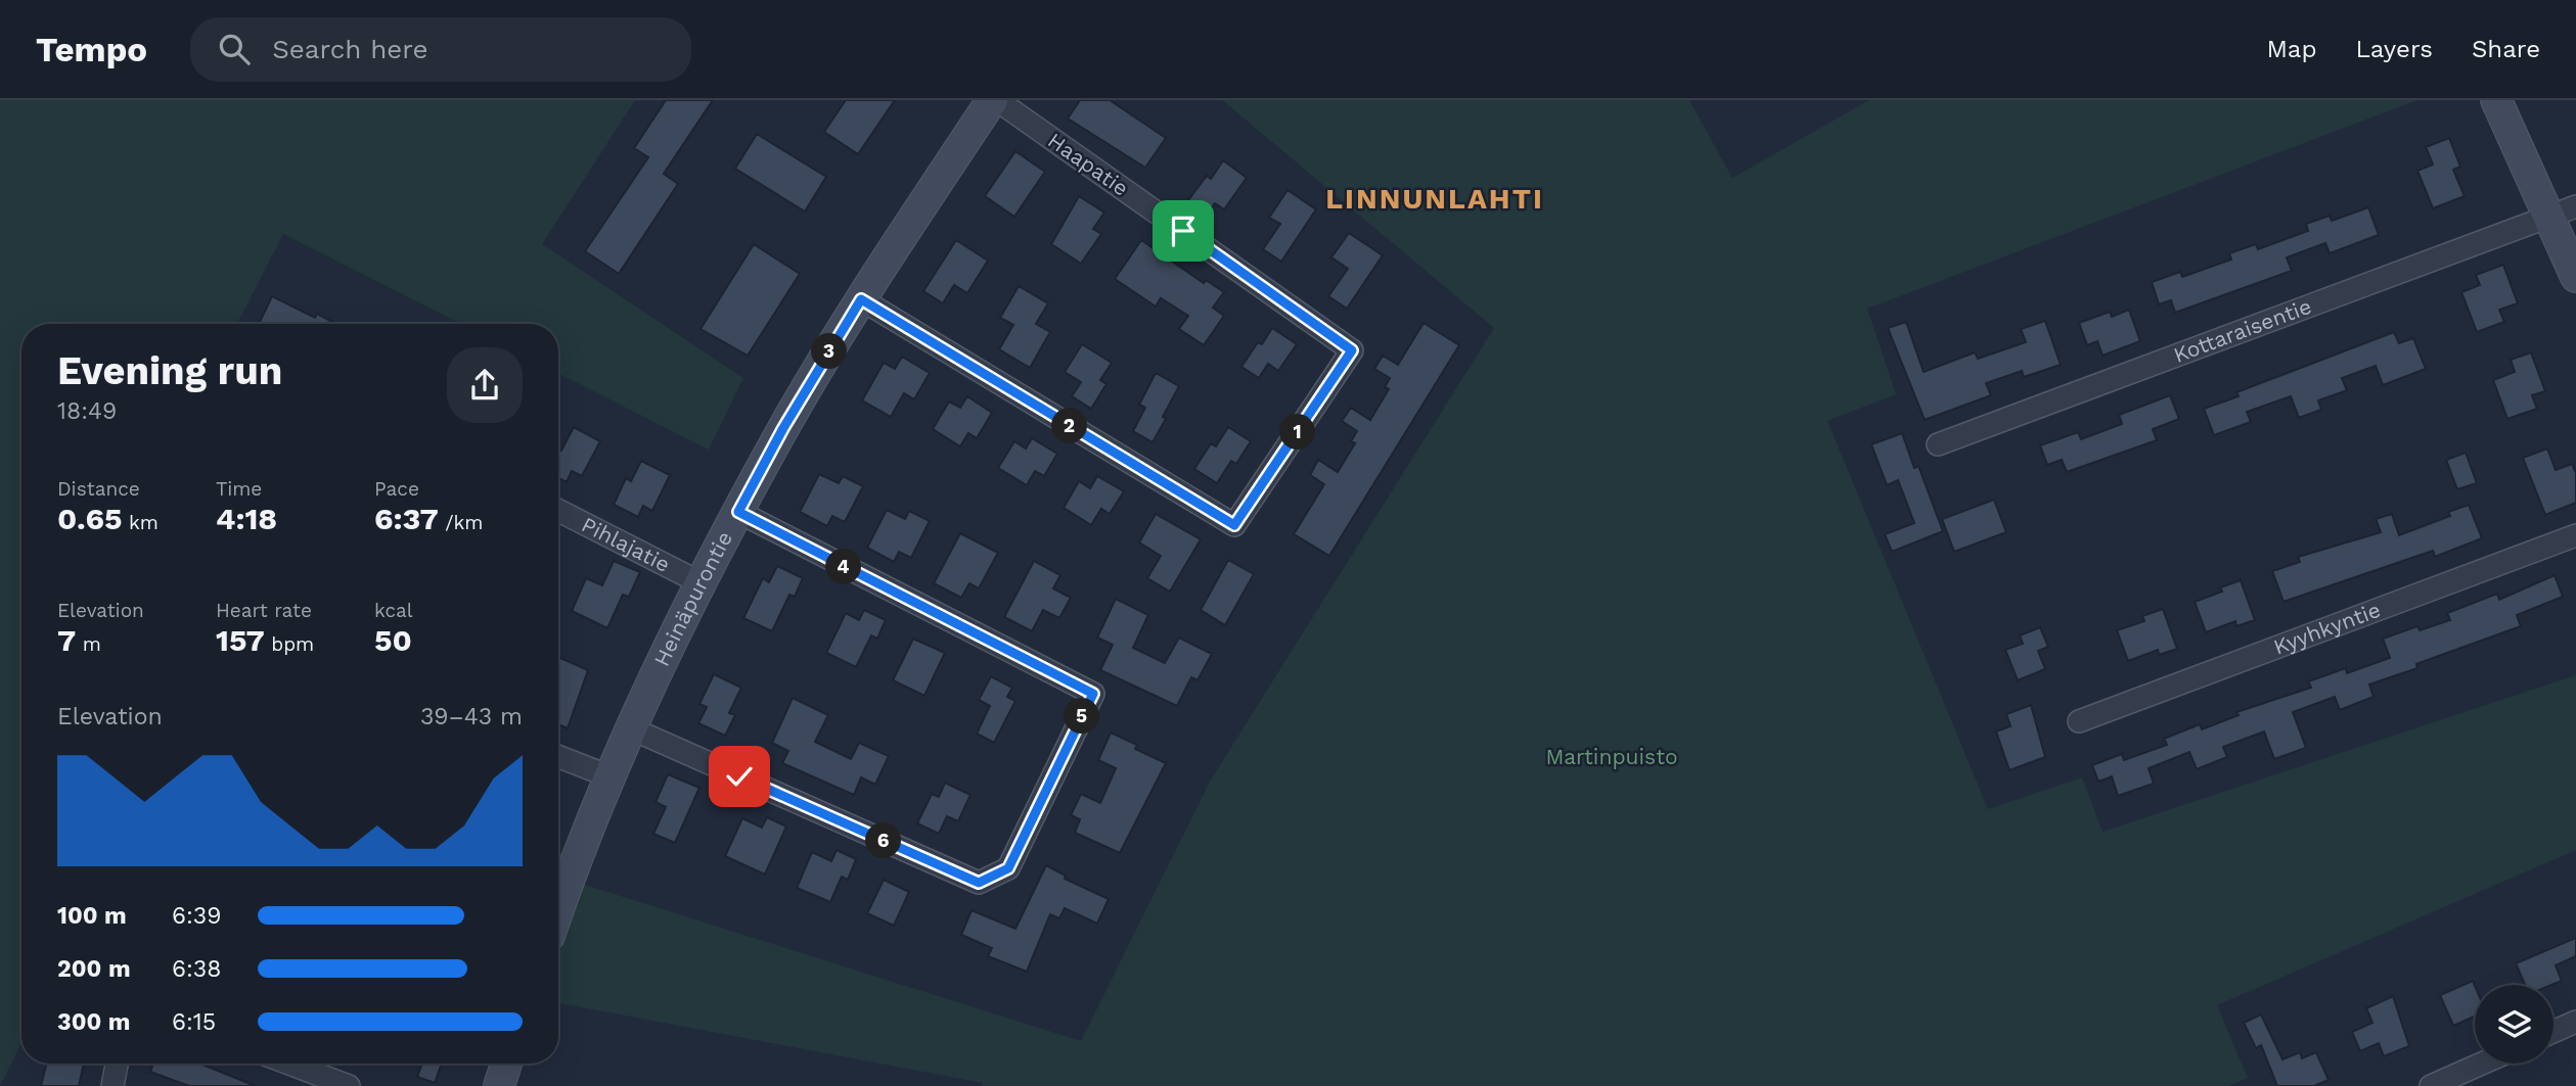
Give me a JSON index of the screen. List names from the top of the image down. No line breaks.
{"streets":{"street":["Haapatie","Kottaraisentie","Pihlajatie","Heinäpurontie","Kyyhkyntie"]},"crossings":[["Haapatie","Heinäpurontie"],["Pihlajatie","Heinäpurontie"]],"districts":["LINNUNLAHTI"],"parks":["Martinpuisto"],"page":{"header":"Tempo","search":"Search here","nav":["Map","Layers","Share"],"heading":["Evening run","18:49"],"pins":["3","2","1","4","5","6"],"stats":[["Distance","0.65 km"],["Time","4:18"],["Pace","6:37 /km"],["Elevation","7 m"],["Heart rate","157 bpm"],["kcal","50"]],"chart":["Elevation","39–43 m"],"list":[{"name":"100 m","note":"6:39"},{"name":"200 m","note":"6:38"},{"name":"300 m","note":"6:15"}]}}
